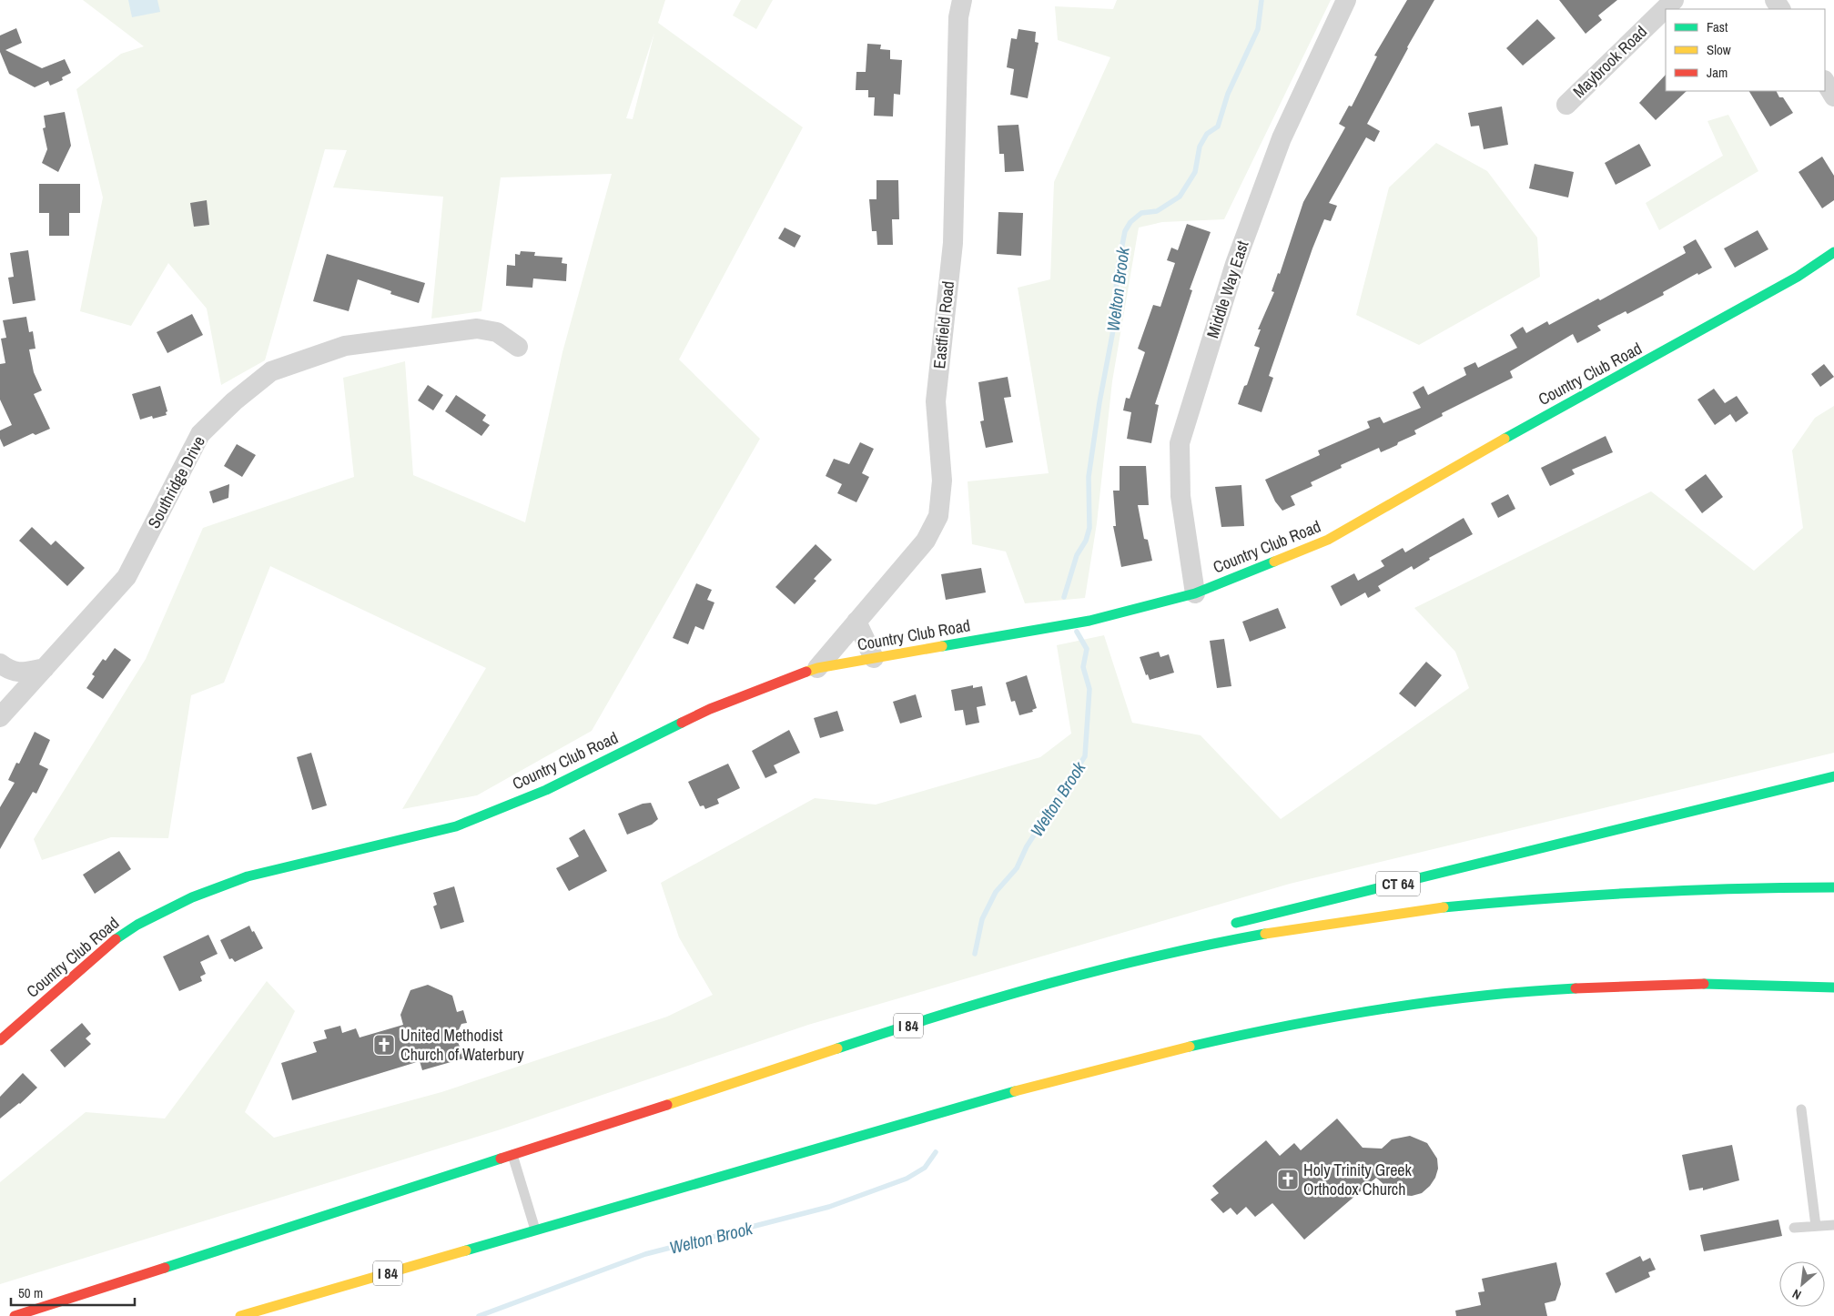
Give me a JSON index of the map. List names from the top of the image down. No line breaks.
{"streets":{"main road":["Country Club Road","CT 64","I 84"],"street":["Maybrook Road","Middle Way East","Eastfield Road","Southridge Drive"]},"crossings":[["Middle Way East","Country Club Road"],["Eastfield Road","Country Club Road"]],"water":["Welton Brook"],"places":{"church":["United Methodist Church of Waterbury","Holy Trinity Greek Orthodox Church"]},"legend":["Fast","Slow","Jam"],"scale_bar":"50 m","north":"bottom left"}
